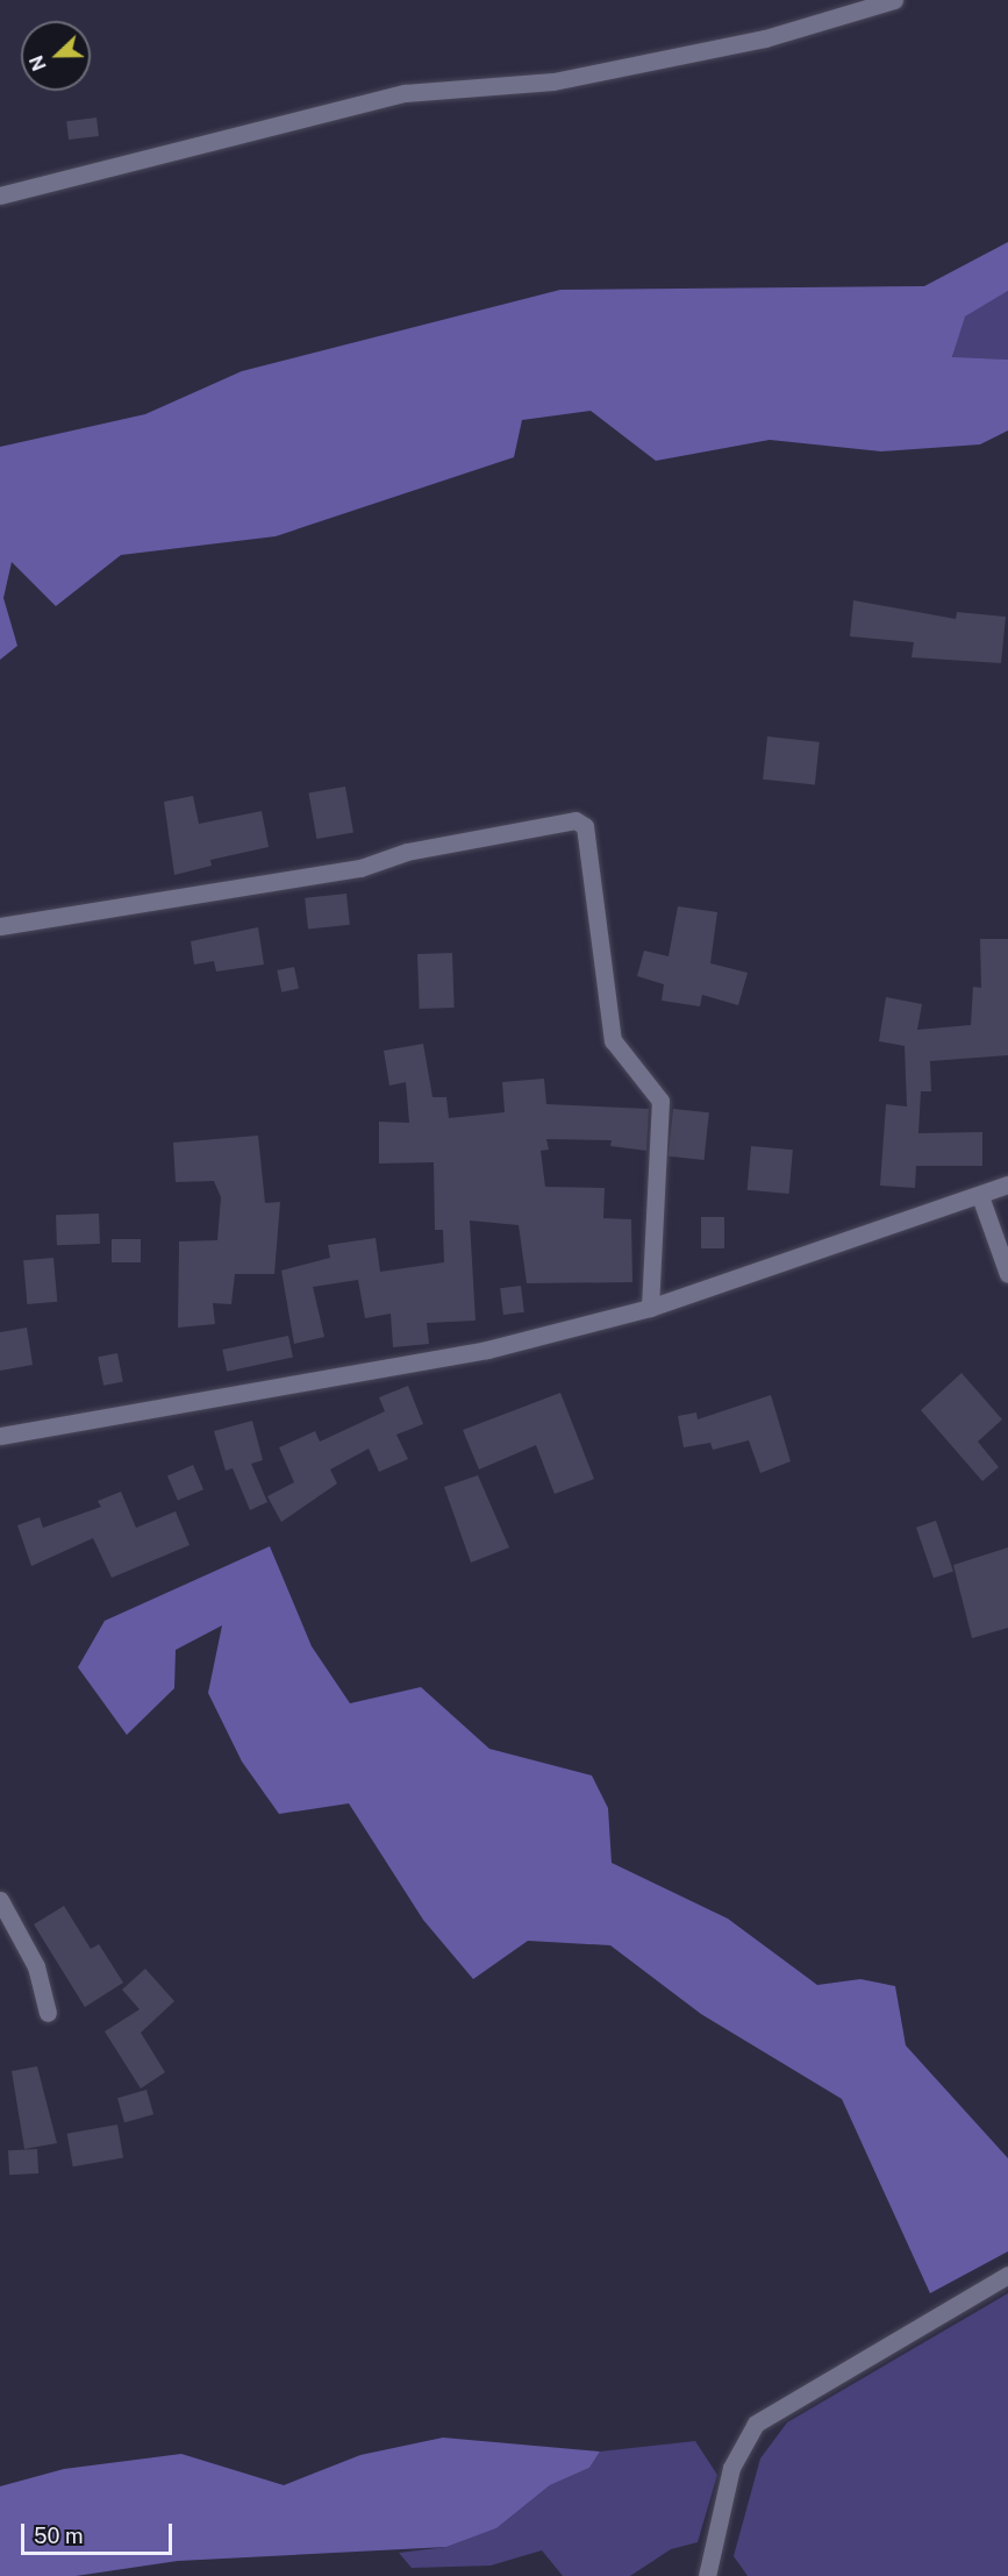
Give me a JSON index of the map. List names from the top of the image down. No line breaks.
{"scale_bar":"50 m","north":"left"}
